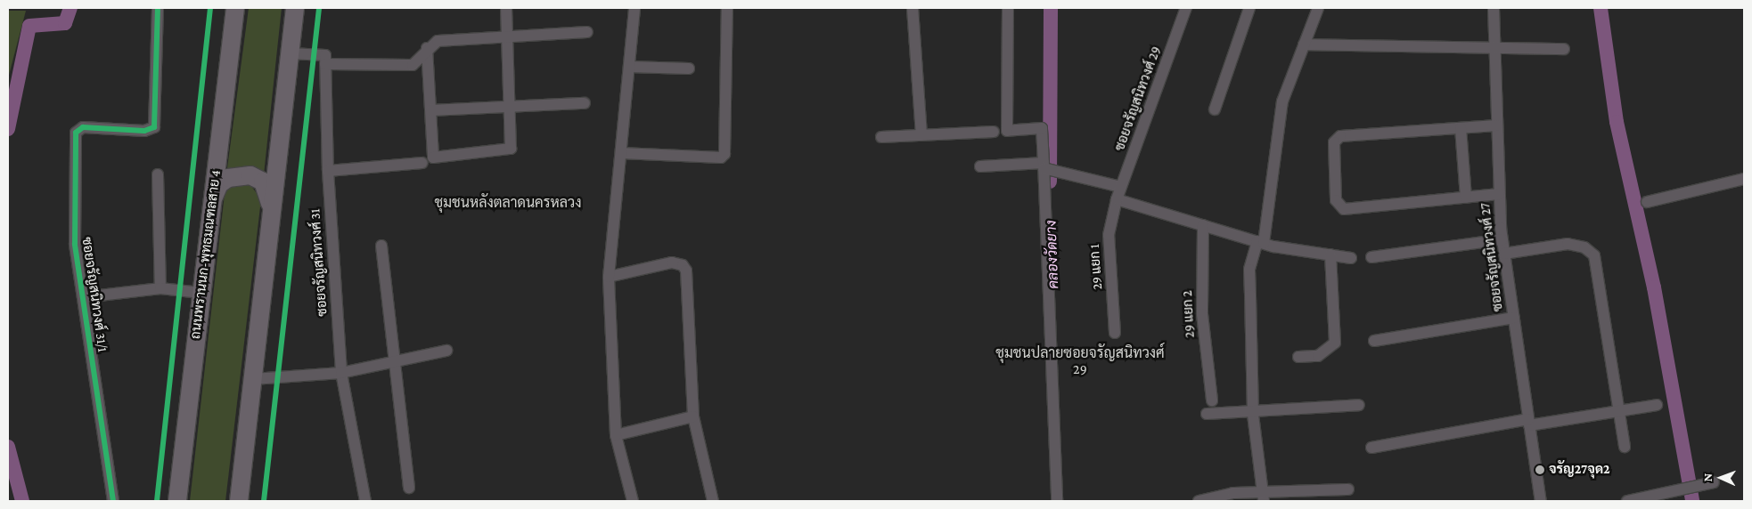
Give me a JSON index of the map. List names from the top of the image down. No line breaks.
{"streets":{"main road":["ถนนพรานนก-พุทธมณฑลสาย 4"],"street":["ซอยจรัญสนิทวงศ์ 29","ซอยจรัญสนิทวงศ์ 27","ซอยจรัญสนิทวงศ์ 31","29 แยก 1","ซอยจรัญสนิทวงศ์ 31/1","29 แยก 2"]},"crossings":[["ซอยจรัญสนิทวงศ์ 29","29 แยก 1"]],"districts":["ชุมชนหลังตลาดนครหลวง","ชุมชนปลายซอยจรัญสนิทวงศ์ 29"],"water":["คลองวัดยาง"],"places":["จรัญ27จุด2"],"north":"left"}
